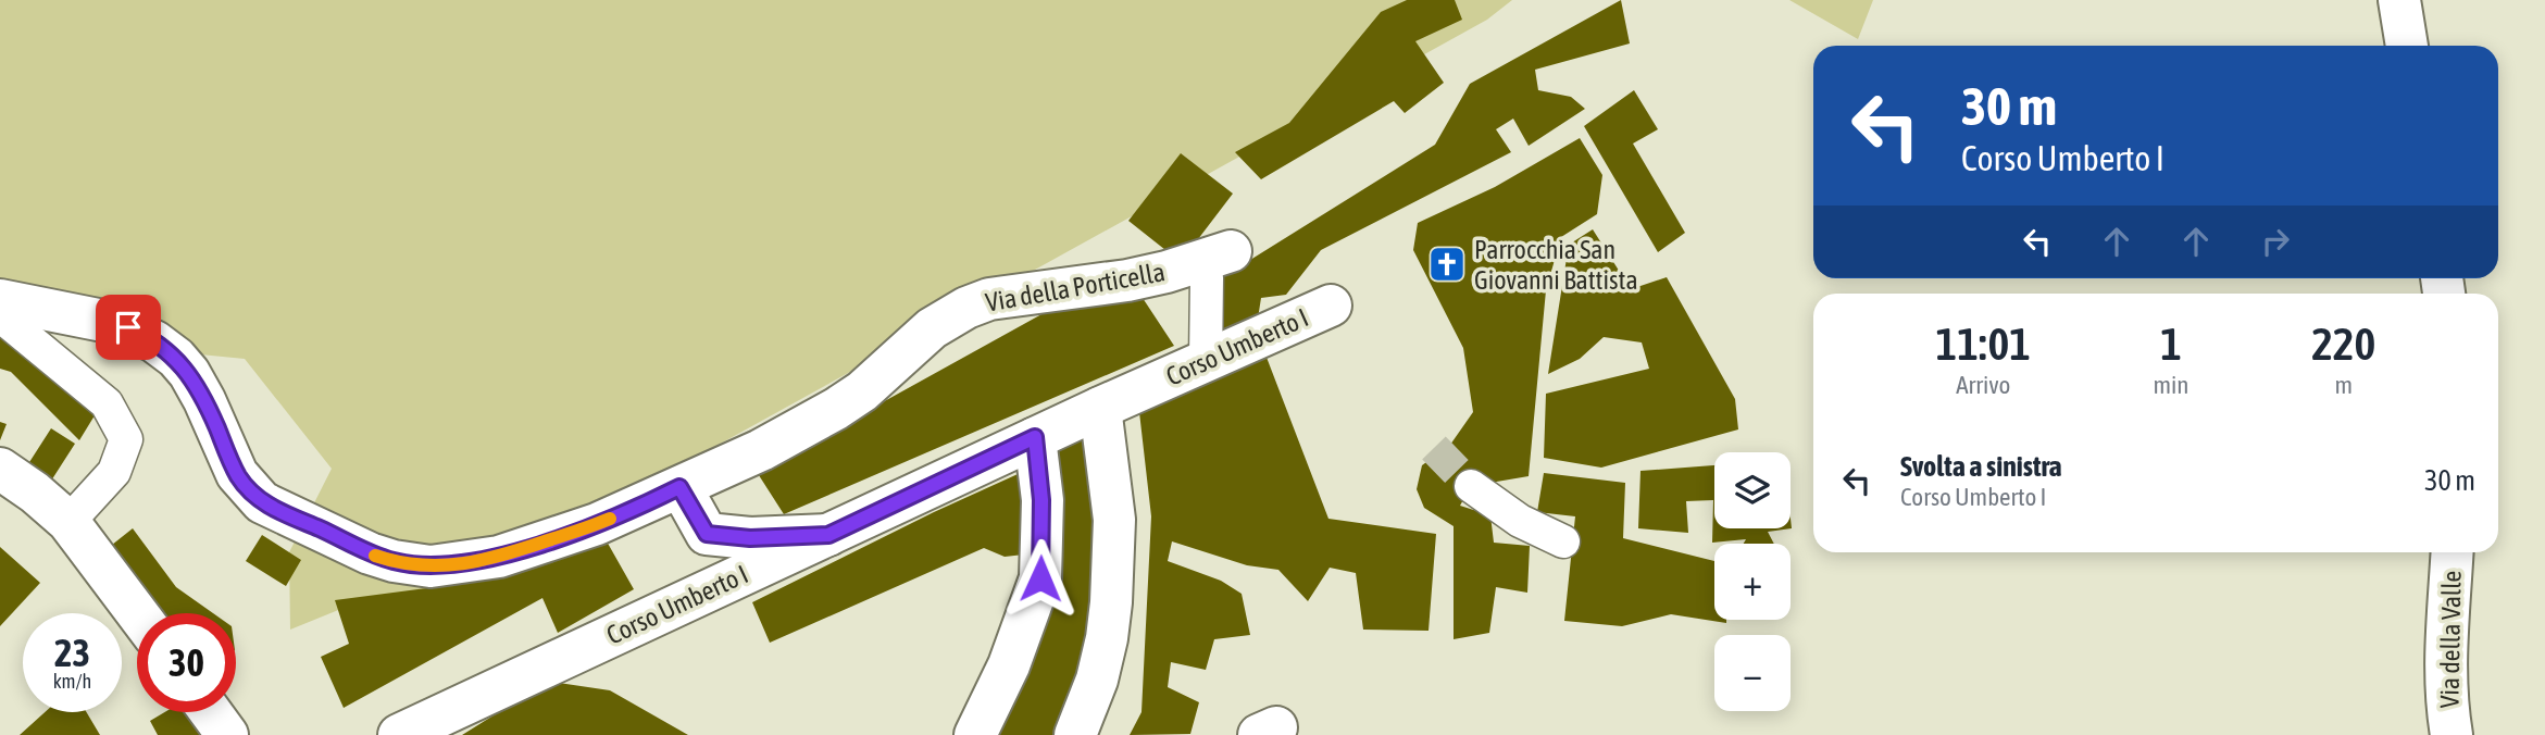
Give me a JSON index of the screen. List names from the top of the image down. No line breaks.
{"streets":{"street":["Via della Porticella","Corso Umberto I","Via della Valle"]},"places":{"church":["Parrocchia San Giovanni Battista"]},"page":{"turn":["30 m","Corso Umberto I"],"eta":["11:01","Arrivo","1","min","220","m"],"list":[{"name":"Svolta a sinistra","note":"Corso Umberto I","value":"30 m"}],"map_buttons":["+","−"],"speed":"23 km/h","limit":"30"}}
